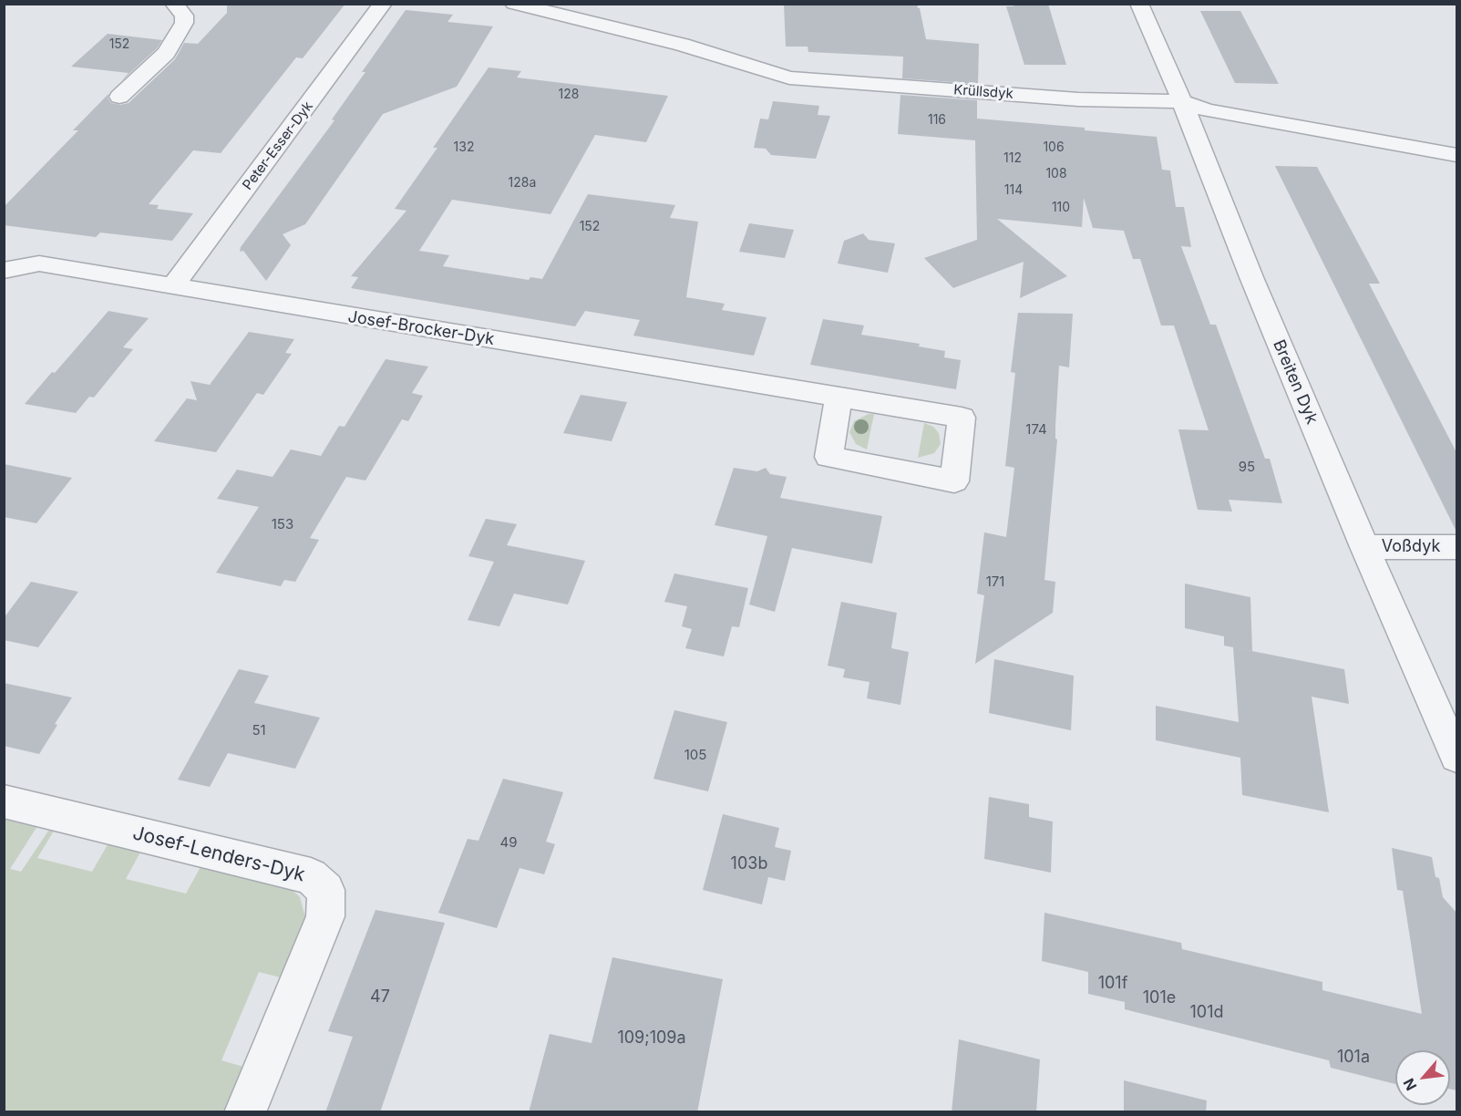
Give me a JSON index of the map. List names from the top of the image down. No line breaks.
{"streets":{"street":["Krüllsdyk","Peter-Esser-Dyk","Josef-Brocker-Dyk","Breiten Dyk","Voßdyk","Josef-Lenders-Dyk"]},"crossings":[["Krüllsdyk","Breiten Dyk"],["Peter-Esser-Dyk","Josef-Brocker-Dyk"],["Breiten Dyk","Voßdyk"]],"house_numbers":["152","128","116","132","106","112","108","128a","114","110","152","174","95","153","171","51","105","49","103b","101f","47","101e","101d","109;109a","101a"],"north":"bottom left"}
